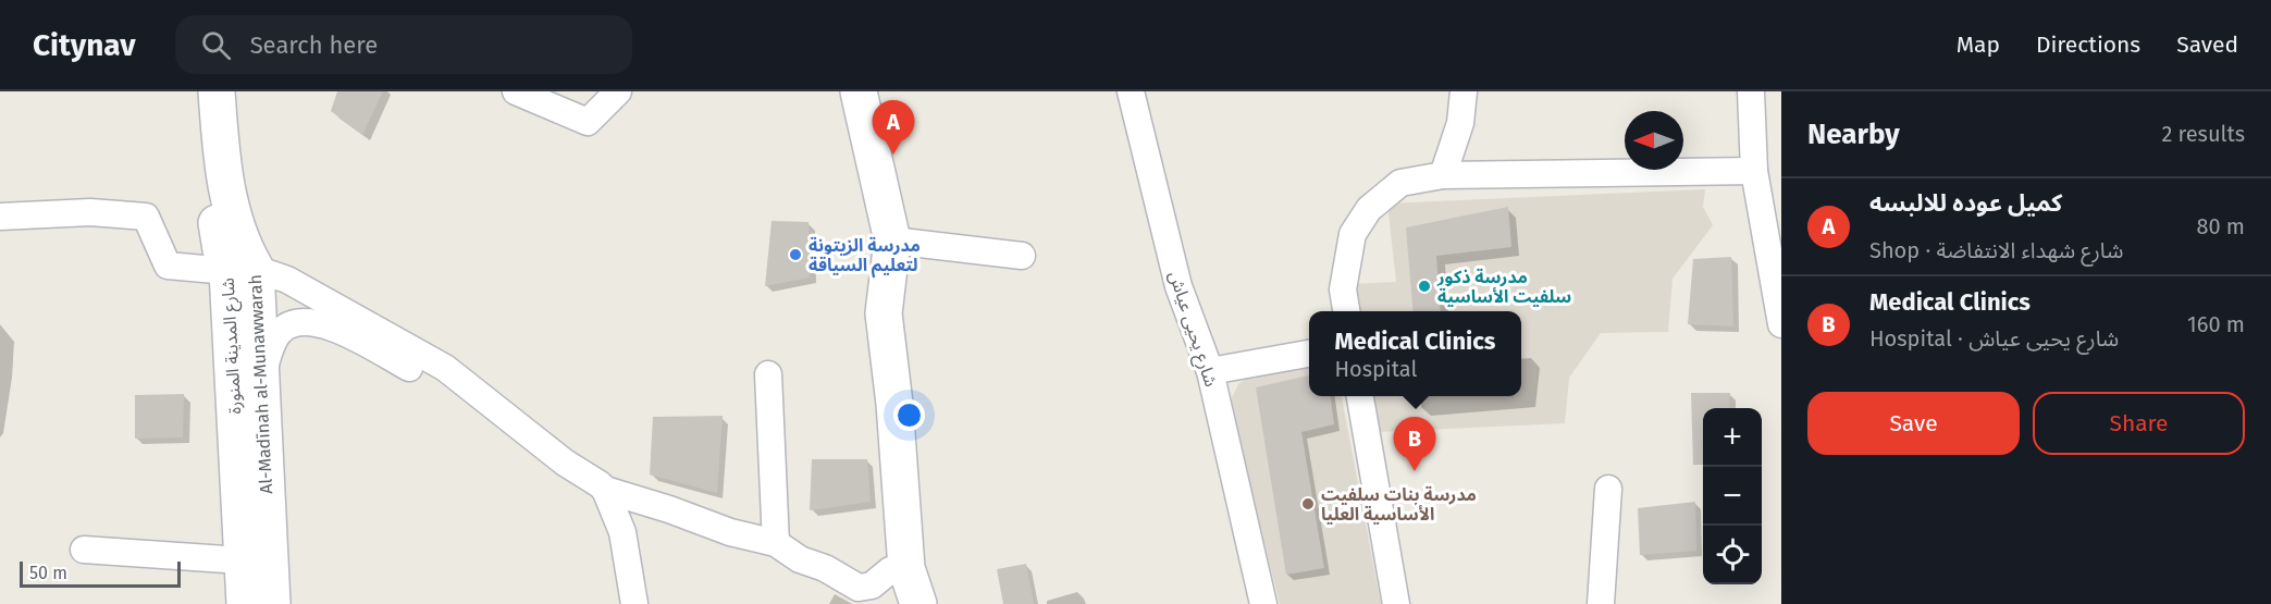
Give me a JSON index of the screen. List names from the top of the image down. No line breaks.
{"streets":{"main road":["شارع المدينة المنورة","Al-Madīnah al-Munawwarah"],"street":["شارع يحيى عياش"]},"crossings":[["شارع المدينة المنورة","Al-Madīnah al-Munawwarah"]],"places":["مدرسة الزيتونة لتعليم السياقة","مدرسة ذكور سلفيت الأساسية","مدرسة بنات سلفيت الأساسية العليا"],"scale_bar":"50 m","north":"left","page":{"header":"Citynav","search":"Search here","nav":["Map","Directions","Saved"],"heading":["Nearby","2 results"],"pins":["A","B"],"list":[{"mark":"A","name":"كميل عوده للالبسه","note":"Shop · شارع شهداء الانتفاضة","value":"80 m"},{"mark":"B","name":"Medical Clinics","note":"Hospital · شارع يحيى عياش","value":"160 m"}],"popup":["Medical Clinics","Hospital"],"buttons":["Save","Share"],"map_buttons":["+","−"],"scale":"50 m"}}
